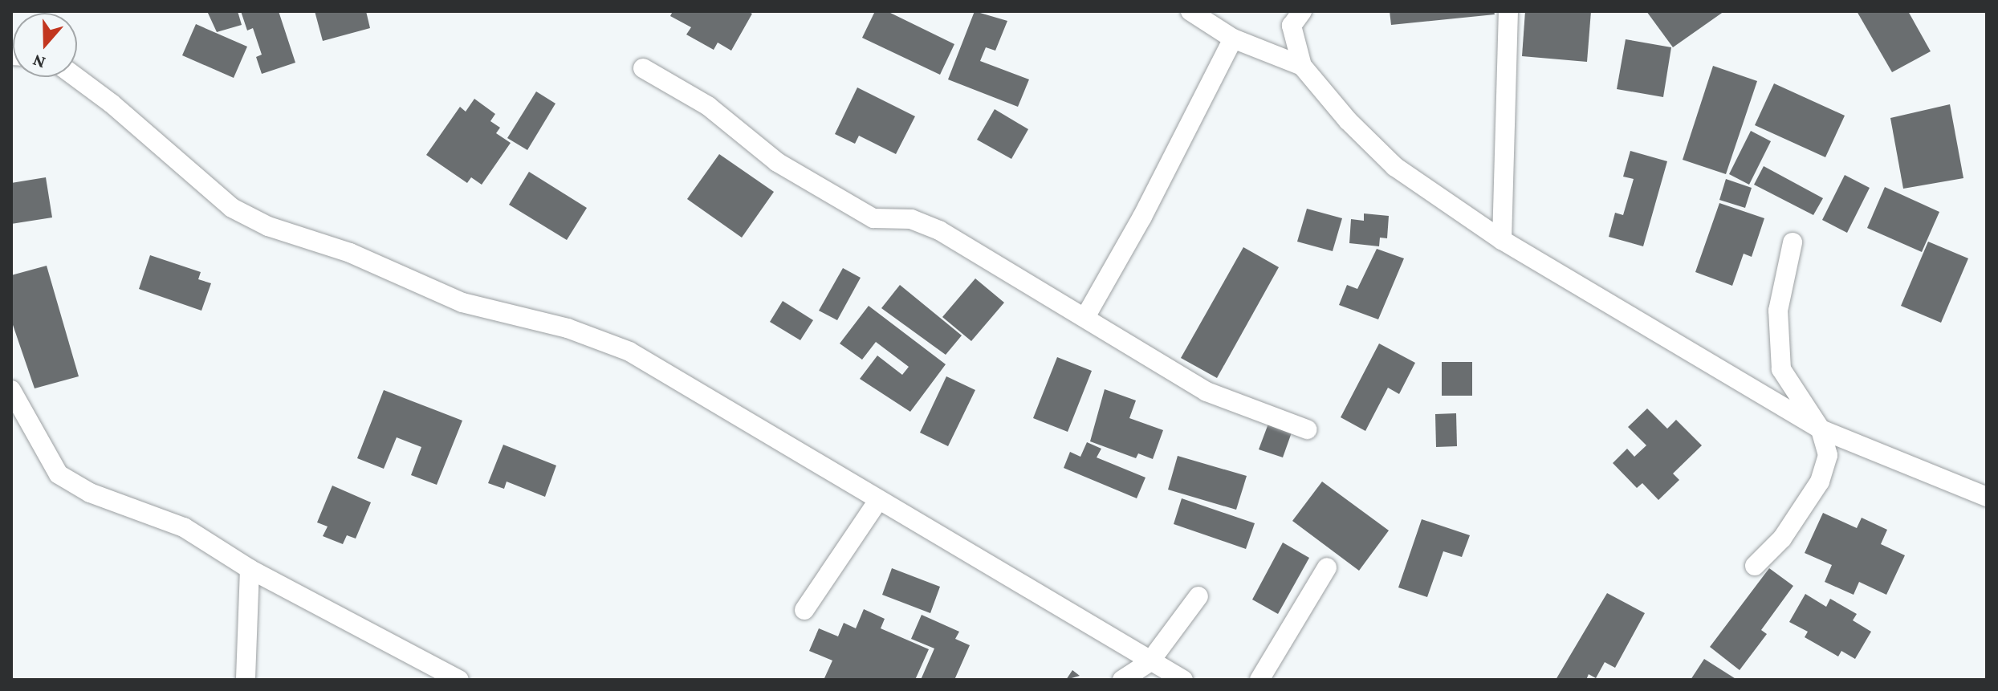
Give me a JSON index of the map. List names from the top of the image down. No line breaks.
{"north":"bottom"}
